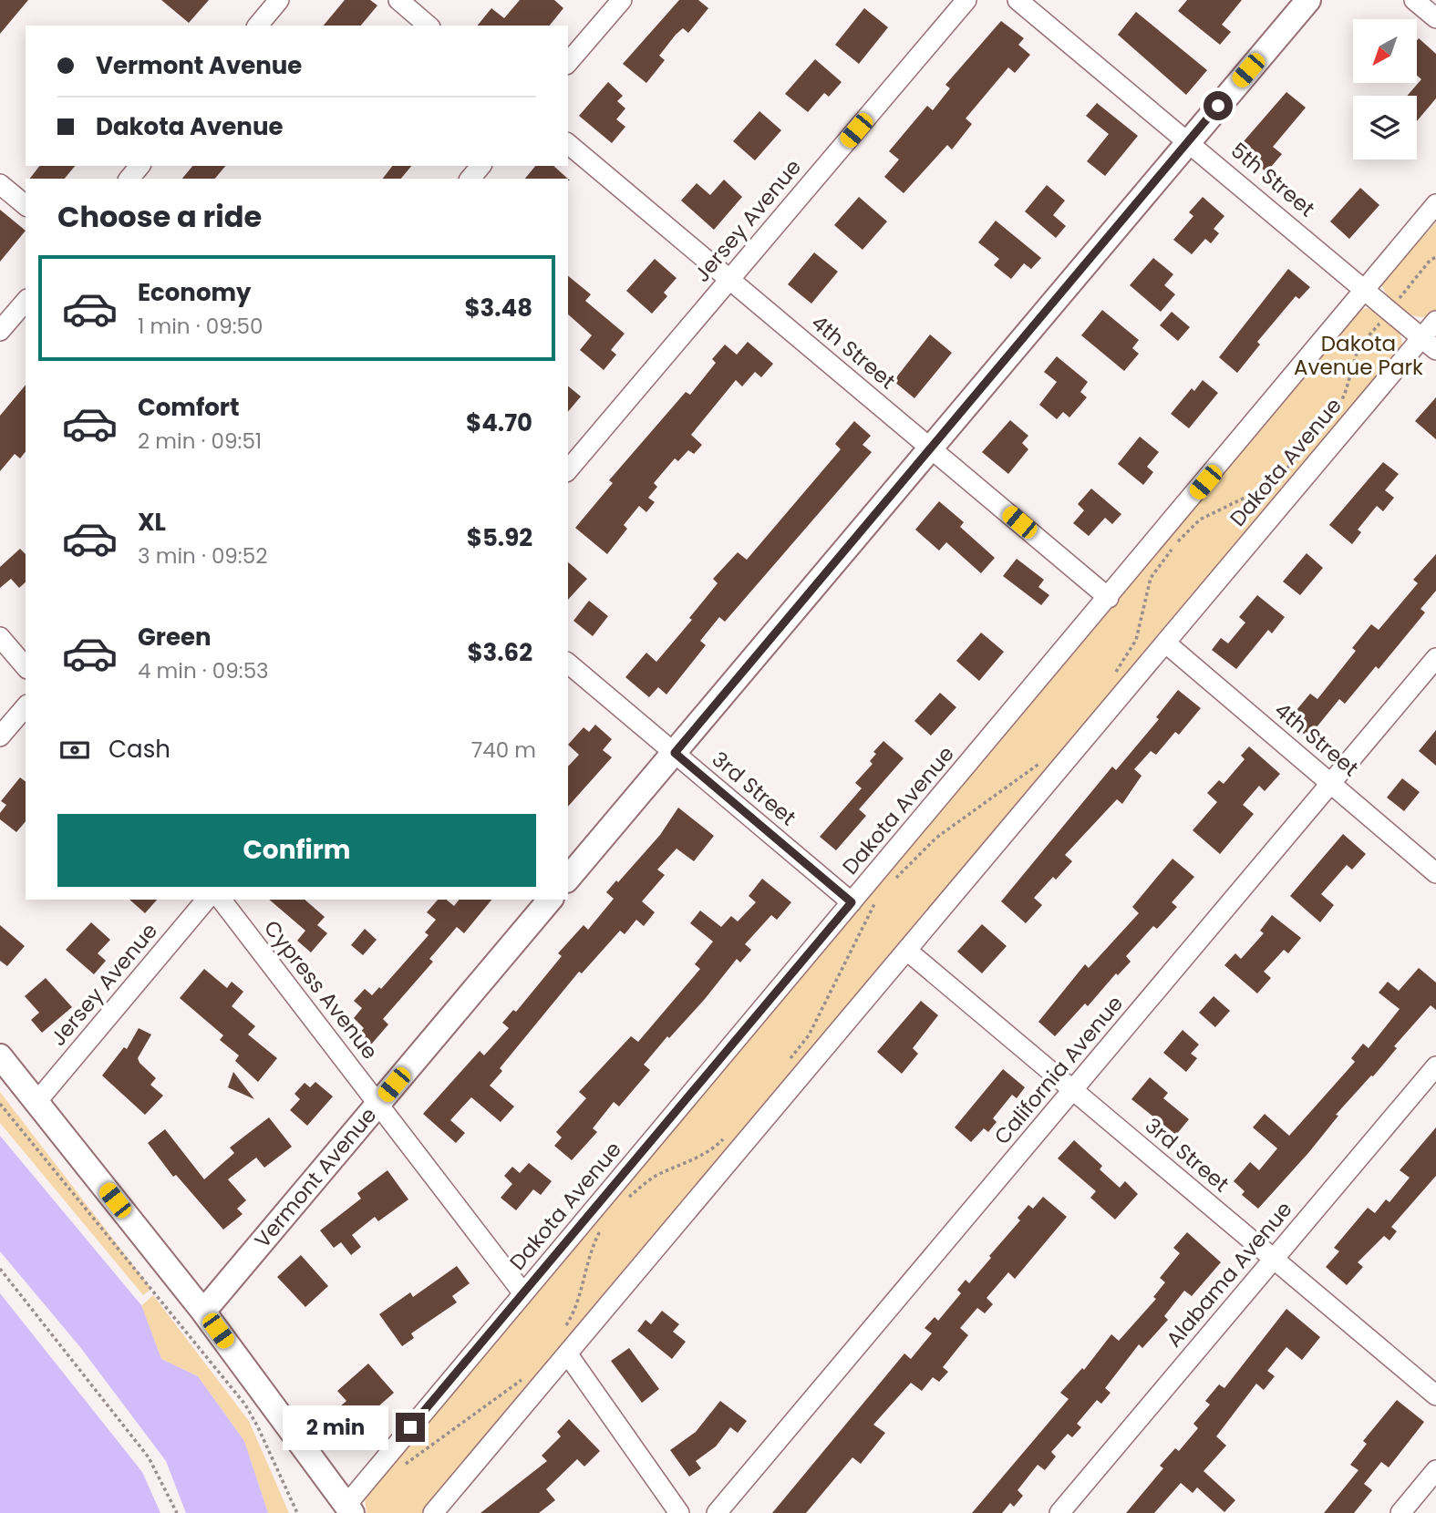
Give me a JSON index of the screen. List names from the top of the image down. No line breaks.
{"streets":{"street":["5th Street","Jersey Avenue","4th Street","Dakota Avenue","3rd Street","Cypress Avenue","California Avenue","Vermont Avenue","Alabama Avenue"]},"crossings":[["5th Street","Dakota Avenue"],["Jersey Avenue","4th Street"],["4th Street","Dakota Avenue"],["4th Street","California Avenue"],["Dakota Avenue","3rd Street"],["Dakota Avenue","Cypress Avenue"],["3rd Street","California Avenue"],["3rd Street","Alabama Avenue"],["Cypress Avenue","Vermont Avenue"]],"parks":["Dakota Avenue Park"],"north":"bottom left","page":{"banner":["Vermont Avenue","Dakota Avenue"],"heading":"Choose a ride","list":[{"name":"Economy","note":"1 min · 09:50","value":"$3.48"},{"name":"Comfort","note":"2 min · 09:51","value":"$4.70"},{"name":"XL","note":"3 min · 09:52","value":"$5.92"},{"name":"Green","note":"4 min · 09:53","value":"$3.62"}],"pay":["Cash","740 m"],"buttons":"Confirm","bubble":"2 min"}}
